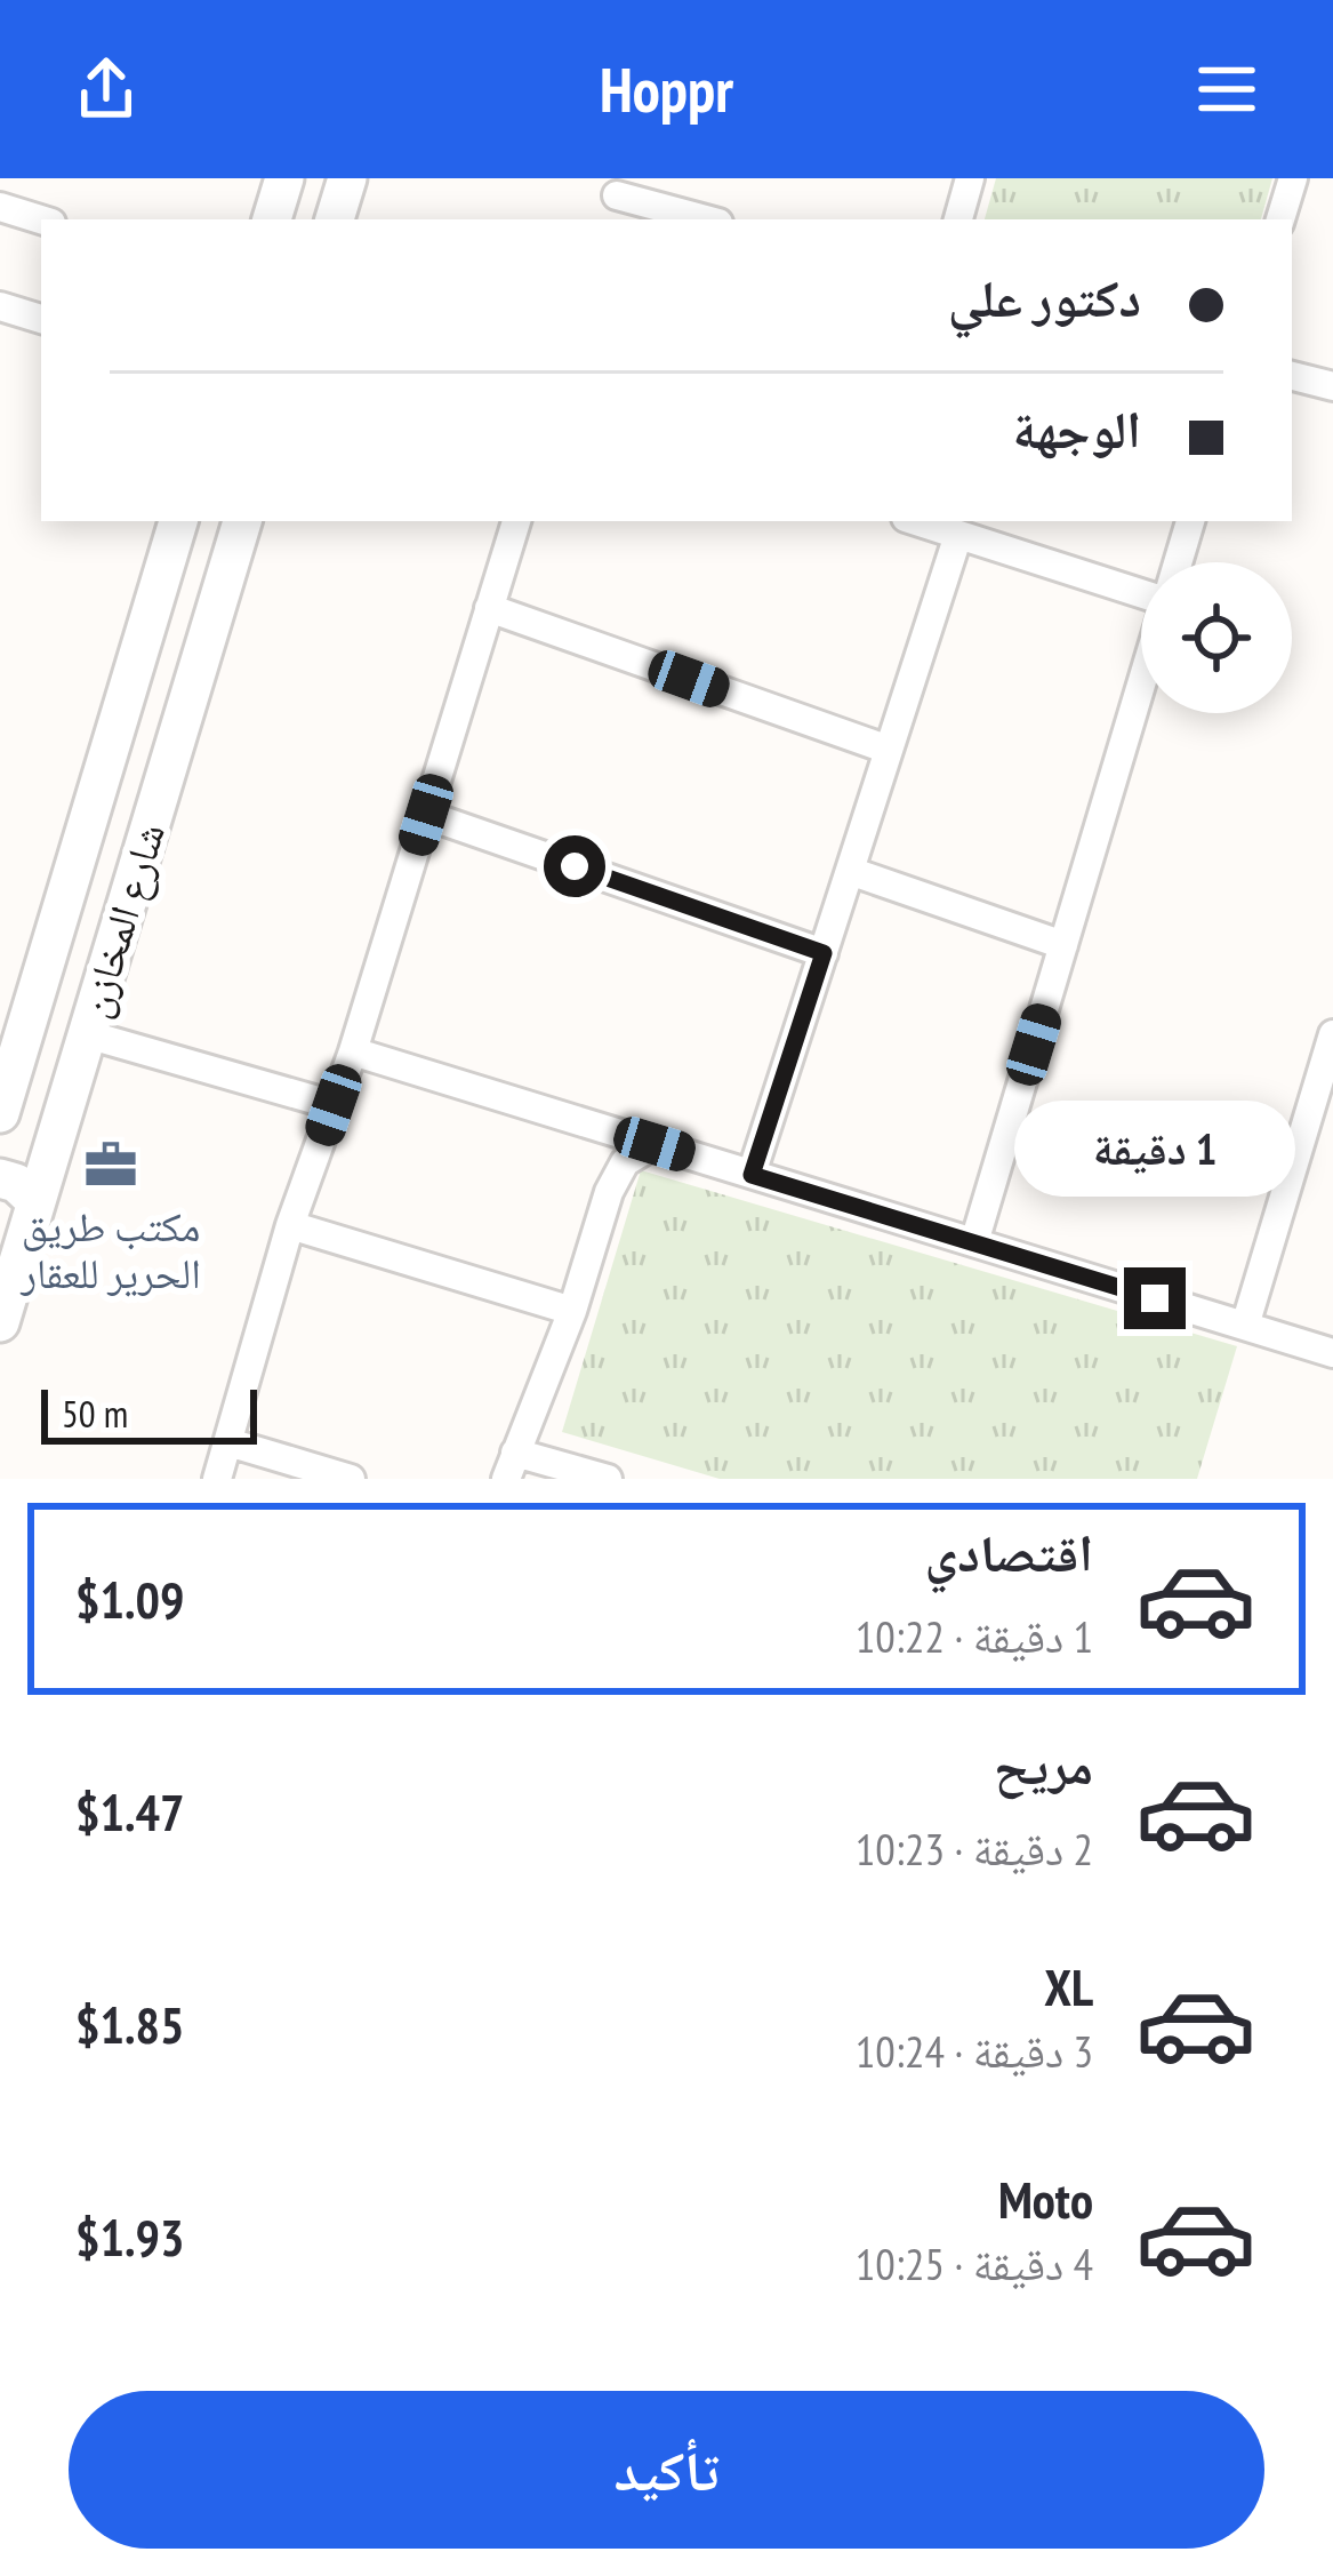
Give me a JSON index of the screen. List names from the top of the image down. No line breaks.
{"streets":{"street":["شارع المخازن"]},"places":{"office":["مكتب طريق الحرير للعقار"]},"scale_bar":"50 m","page":{"header":"Hoppr","banner":["دكتور علي","الوجهة"],"bubble":"1 دقيقة","scale":"50 m","list":[{"name":"اقتصادي","note":"1 دقيقة · 10:22","value":"$1.09"},{"name":"مريح","note":"2 دقيقة · 10:23","value":"$1.47"},{"name":"XL","note":"3 دقيقة · 10:24","value":"$1.85"},{"name":"Moto","note":"4 دقيقة · 10:25","value":"$1.93"}],"buttons":"تأكيد"}}
